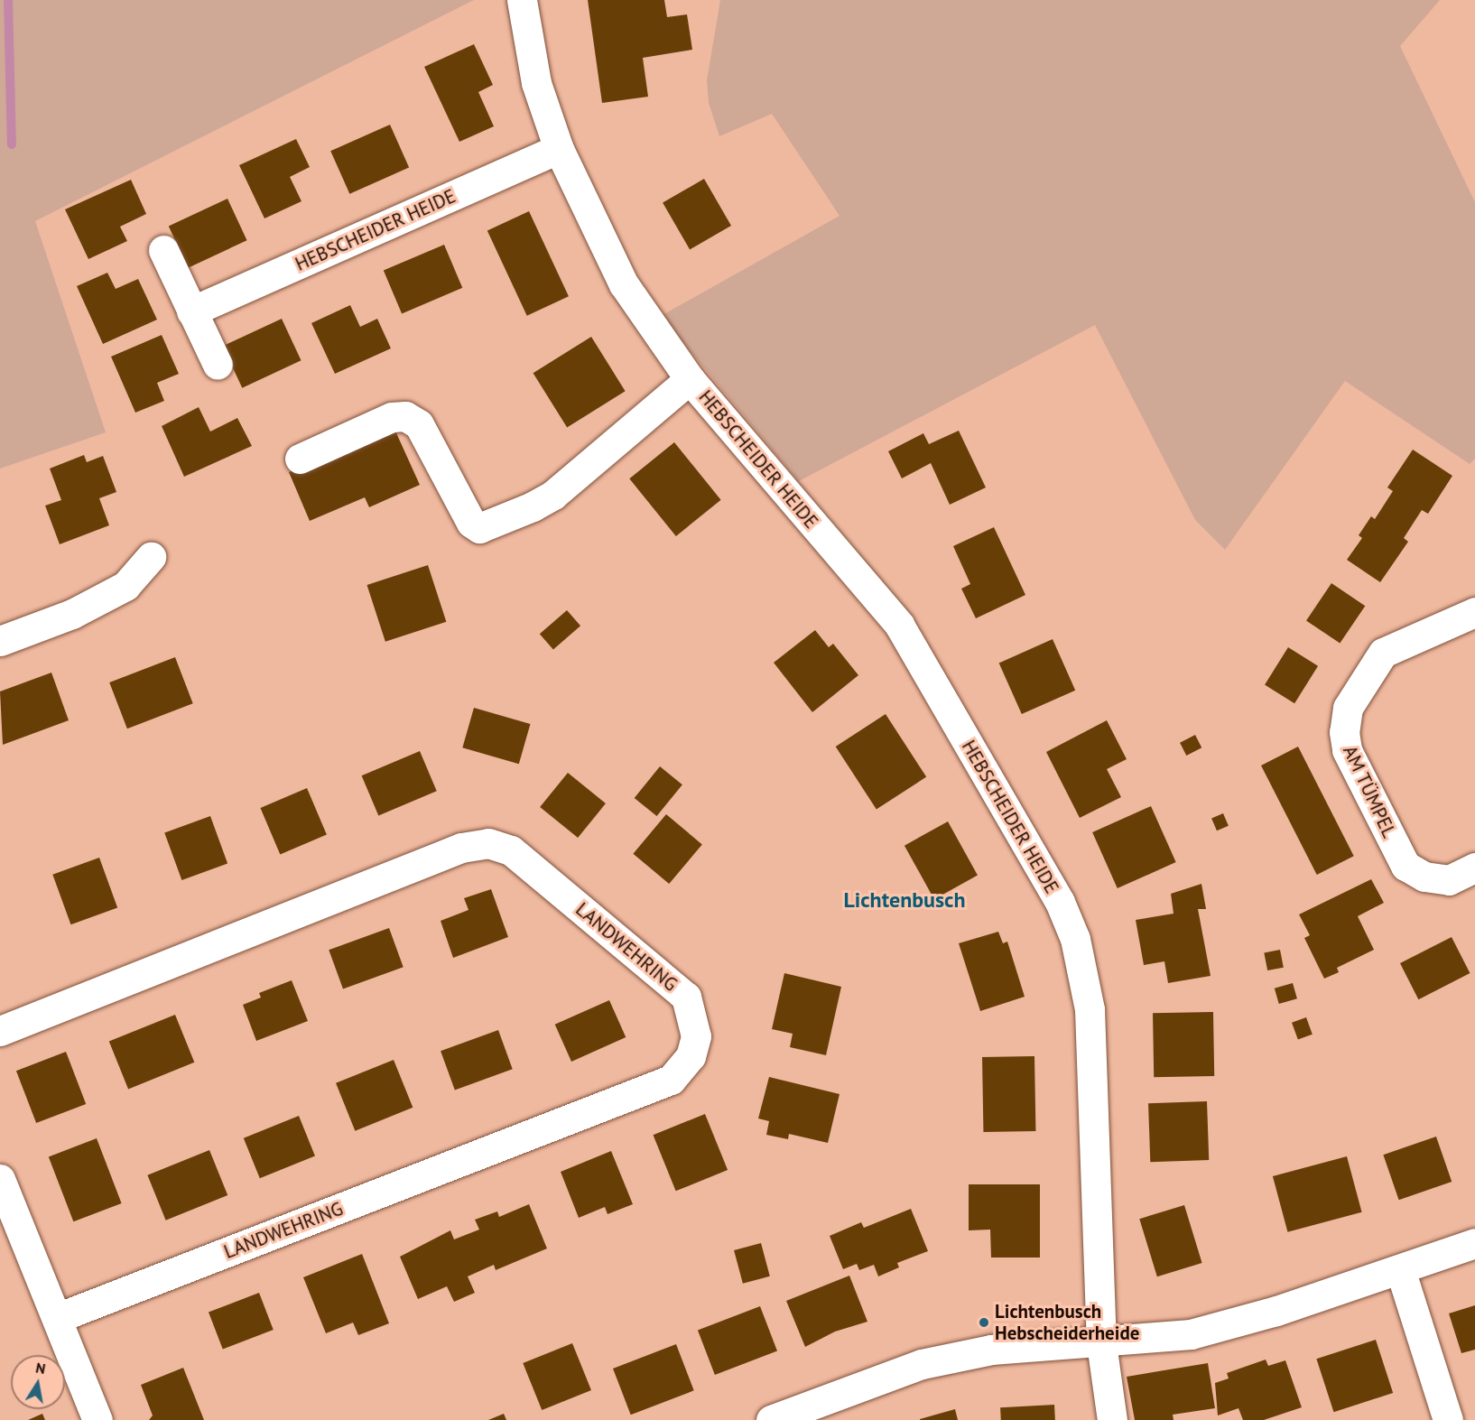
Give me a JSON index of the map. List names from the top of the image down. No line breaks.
{"streets":{"street":["HEBSCHEIDER HEIDE","AM TÜMPEL","LANDWEHRING"]},"districts":["Lichtenbusch"],"places":["Lichtenbusch Hebscheiderheide"],"north":"top"}
